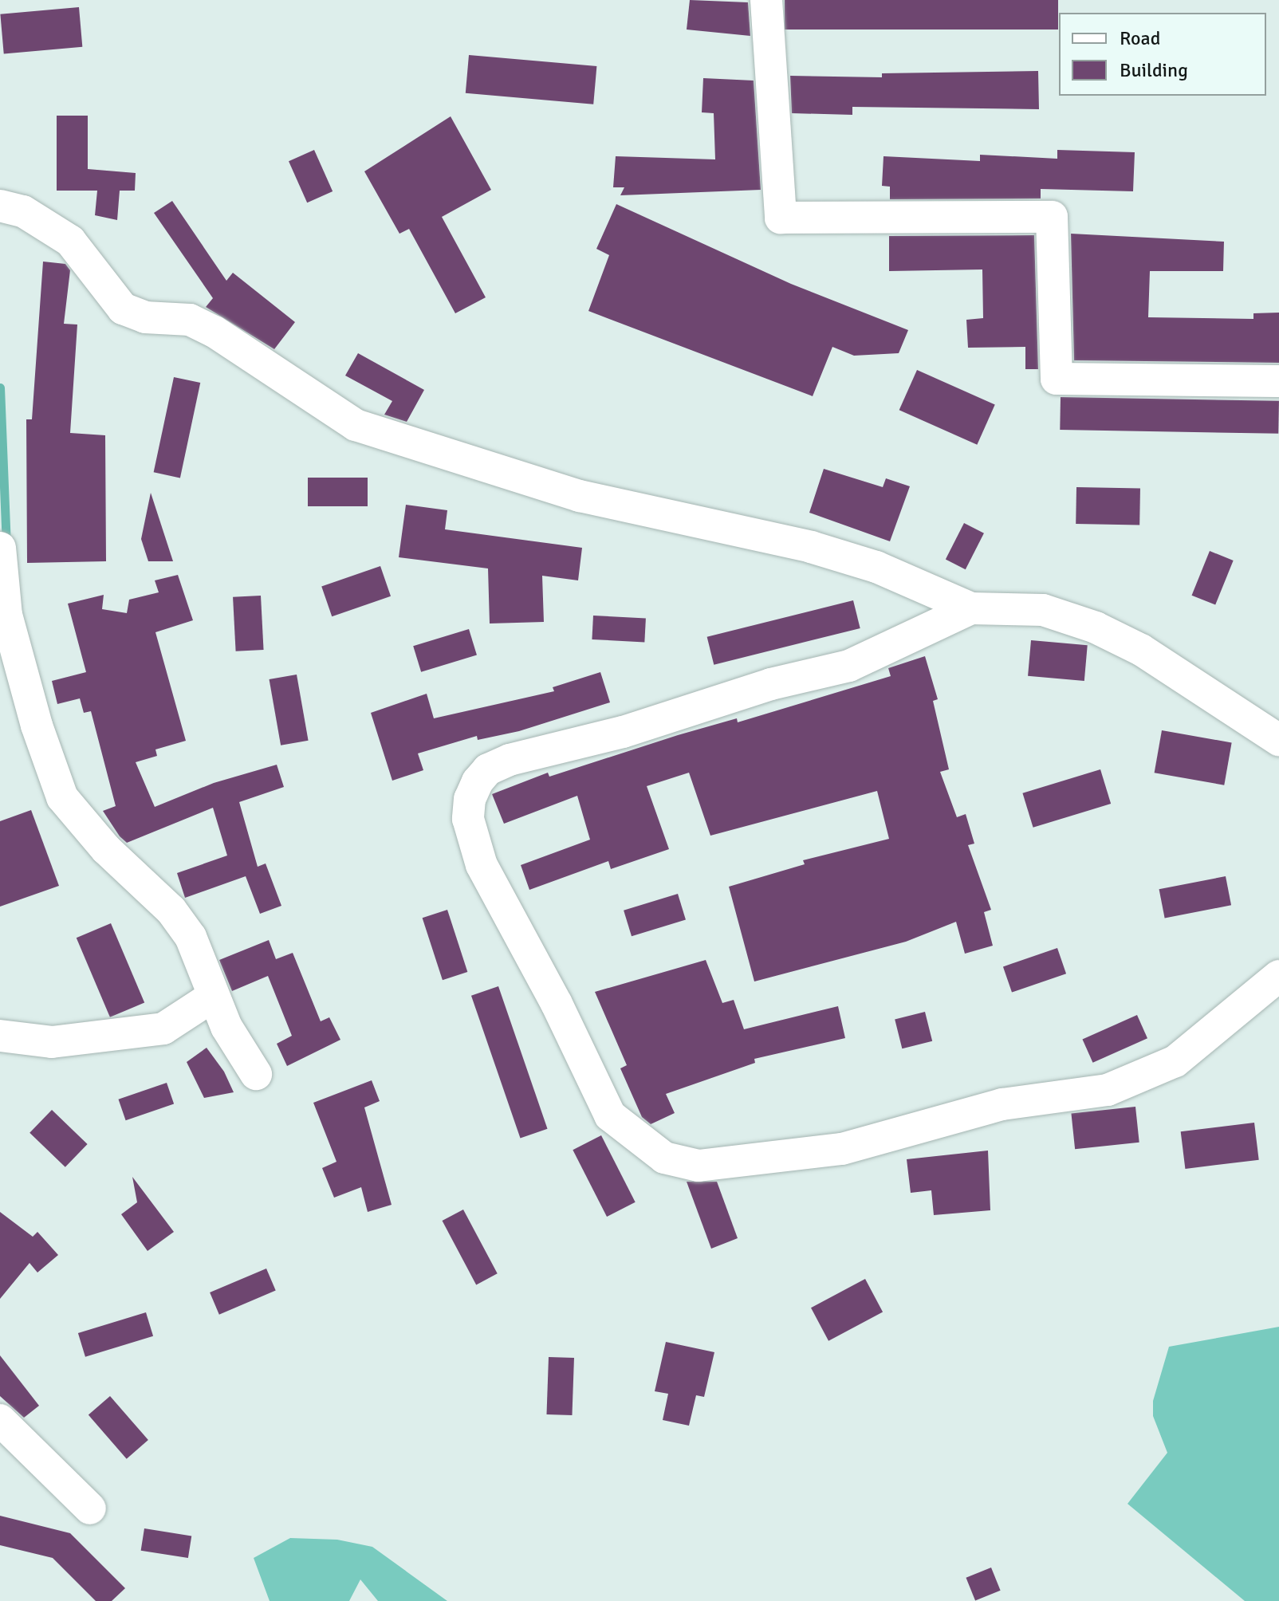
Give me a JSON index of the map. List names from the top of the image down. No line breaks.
{"legend":["Road","Building"]}
